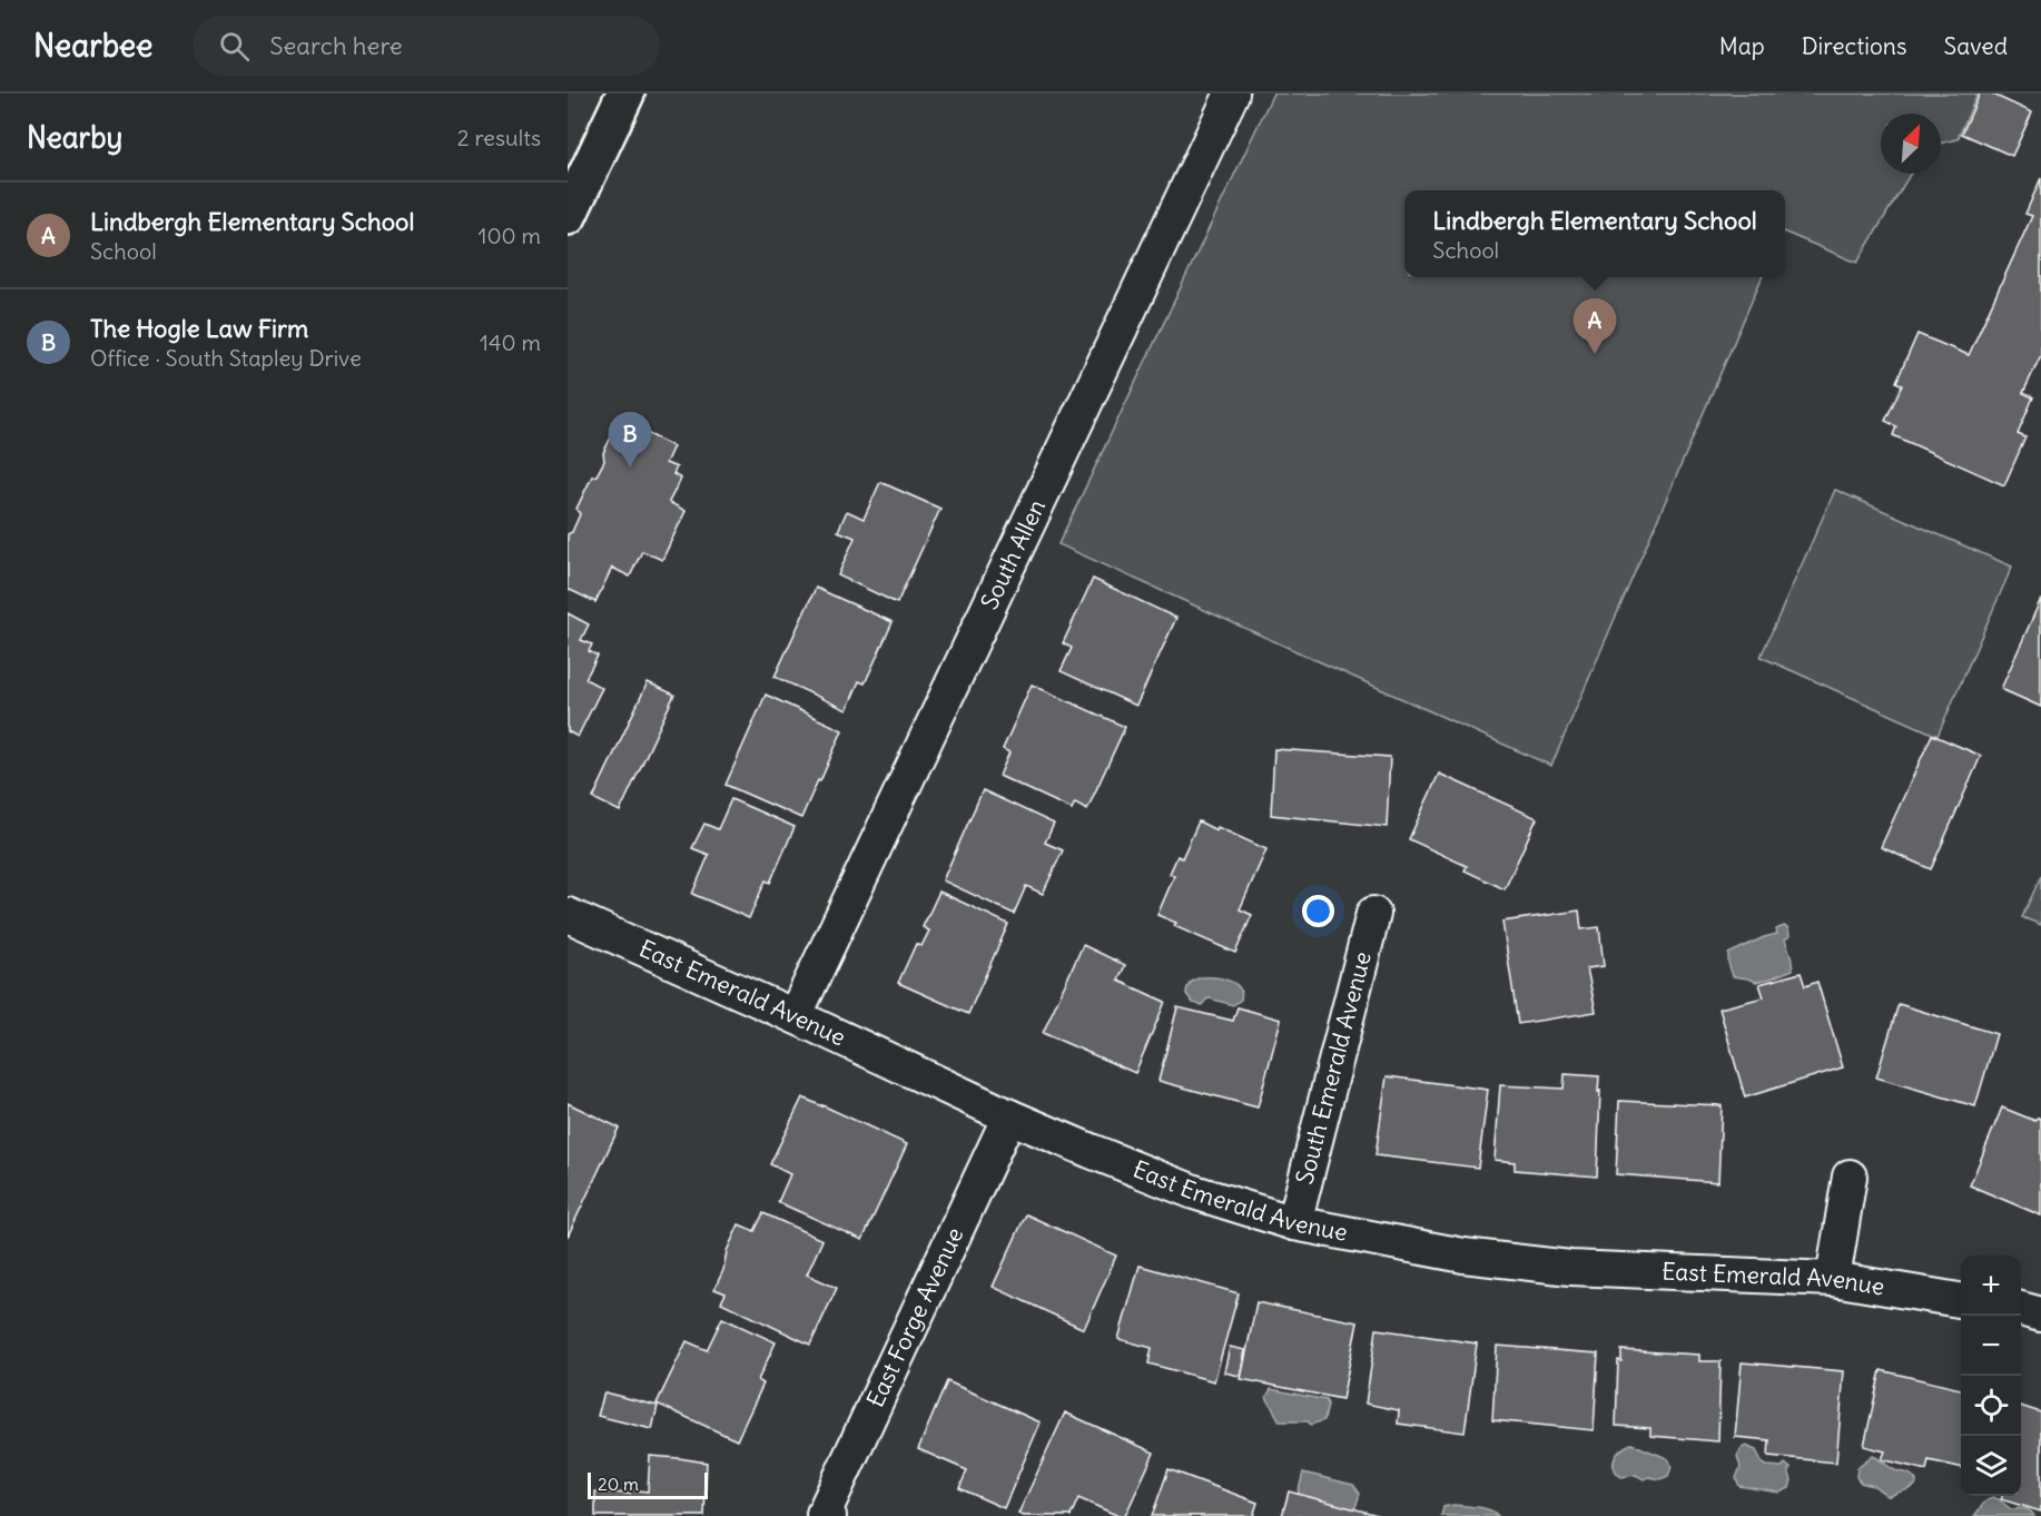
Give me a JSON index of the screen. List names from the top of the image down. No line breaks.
{"streets":{"street":["South Allen","East Emerald Avenue","South Emerald Avenue","East Forge Avenue"]},"crossings":[["South Allen","East Emerald Avenue"],["East Emerald Avenue","South Emerald Avenue"],["East Emerald Avenue","East Forge Avenue"]],"scale_bar":"20 m","north":"top right","page":{"header":"Nearbee","search":"Search here","nav":["Map","Directions","Saved"],"heading":["Nearby","2 results"],"list":[{"mark":"A","name":"Lindbergh Elementary School","note":"School","value":"100 m"},{"mark":"B","name":"The Hogle Law Firm","note":"Office · South Stapley Drive","value":"140 m"}],"popup":["Lindbergh Elementary School","School"],"pins":["A","B"],"map_buttons":["+","−"],"scale":"20 m"}}
